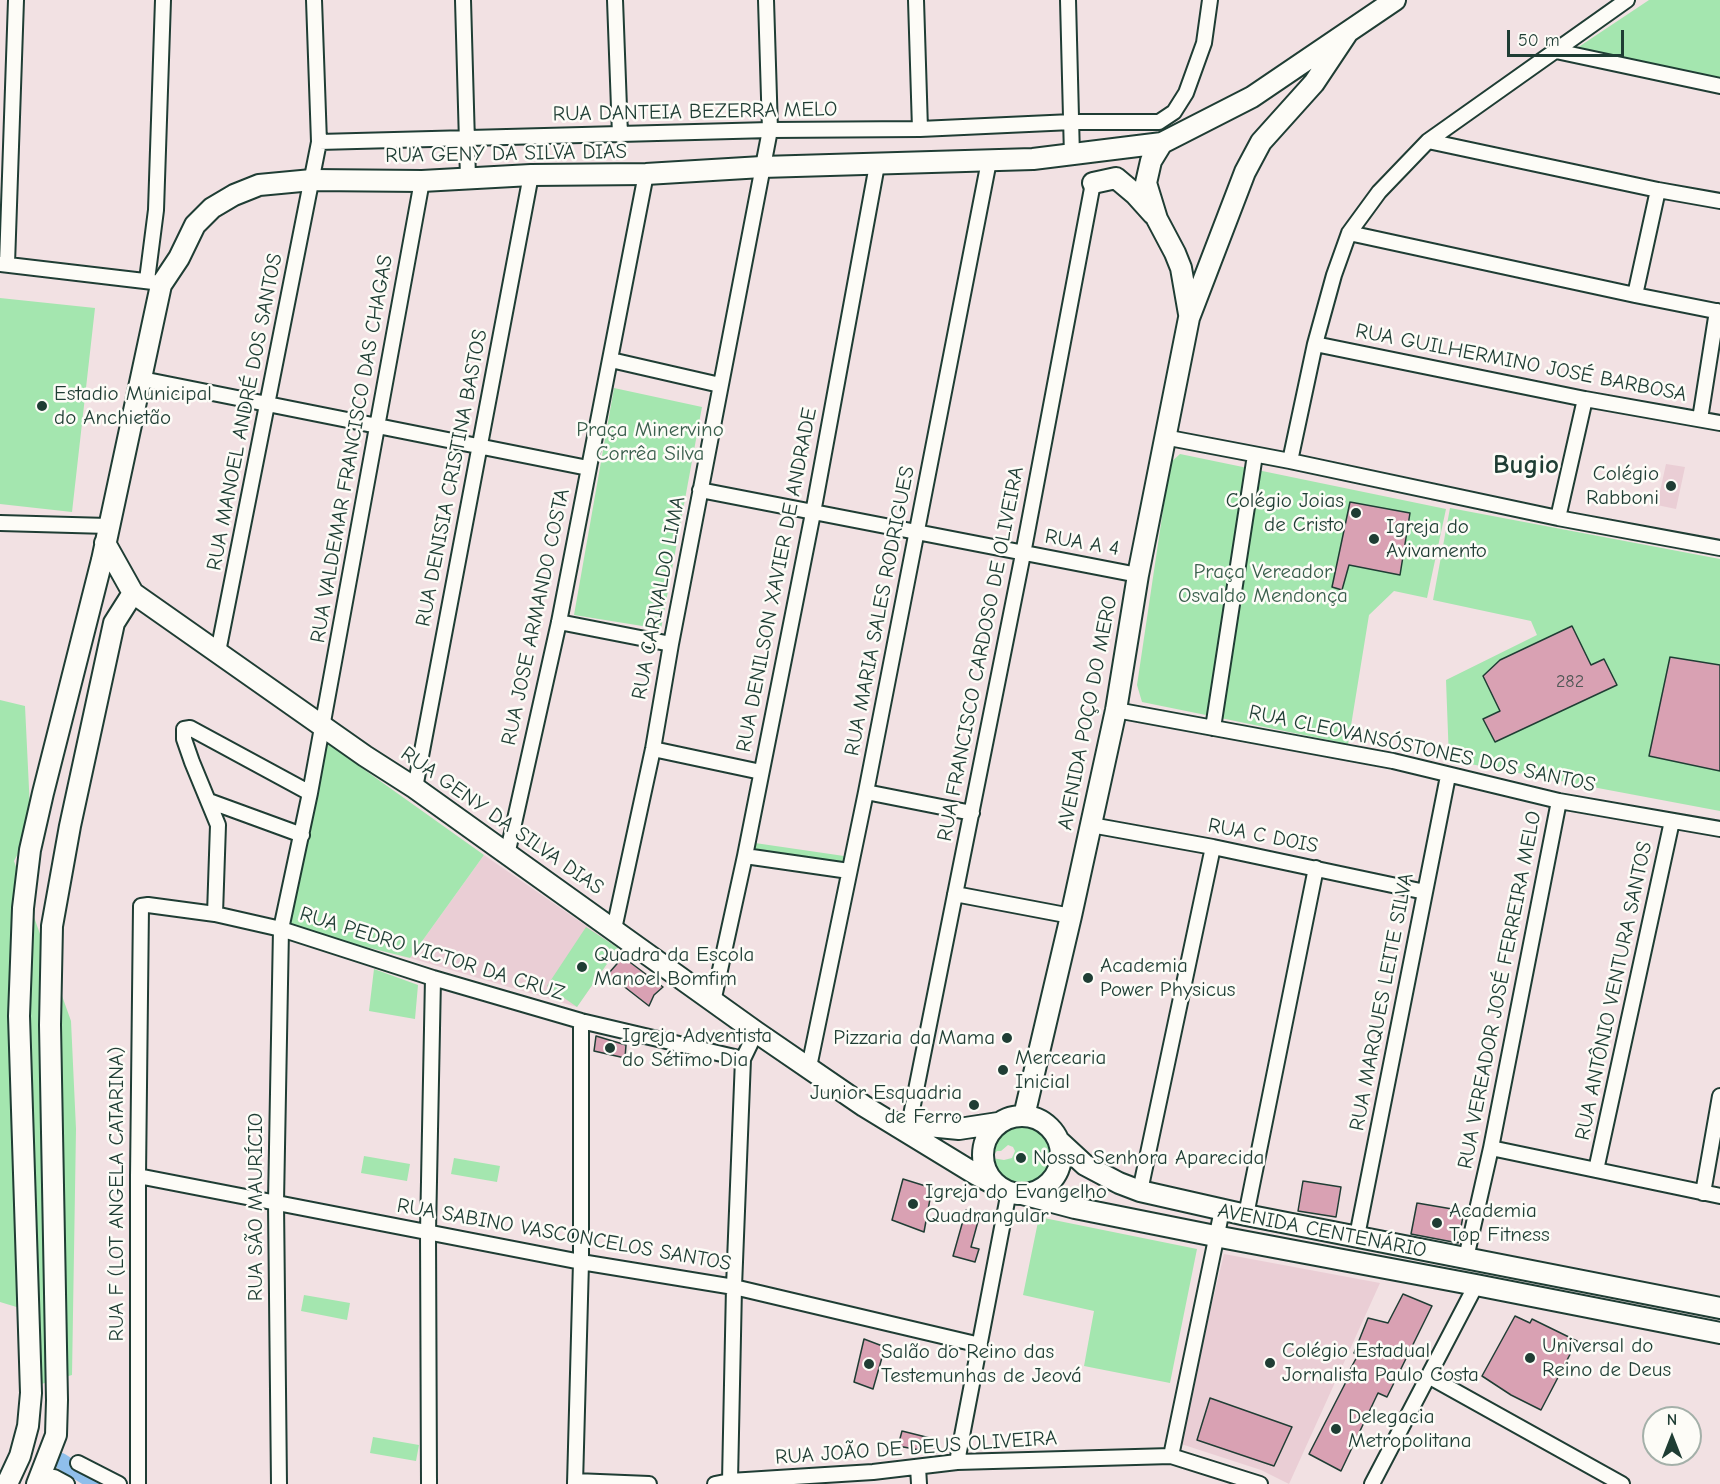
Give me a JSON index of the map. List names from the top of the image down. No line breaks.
{"streets":{"main road":["RUA GENY DA SILVA DIAS","AVENIDA POÇO DO MERO","AVENIDA CENTENÁRIO"],"street":["RUA DANTEIA BEZERRA MELO","RUA GUILHERMINO JOSÉ BARBOSA","RUA MANOEL ANDRÉ DOS SANTOS","RUA VALDEMAR FRANCISCO DAS CHAGAS","RUA DENISIA CRISTINA BASTOS","RUA A 4","RUA DENILSON XAVIER DE ANDRADE","RUA CARIVALDO LIMA","RUA MARIA SALES RODRIGUES","RUA JOSE ARMANDO COSTA","RUA FRANCISCO CARDOSO DE OLIVEIRA","RUA CLEOVANSÓSTONES DOS SANTOS","RUA C DOIS","RUA PEDRO VICTOR DA CRUZ","RUA VEREADOR JOSÉ FERREIRA MELO","RUA ANTÔNIO VENTURA SANTOS","RUA MARQUES LEITE SILVA","RUA F (LOT ANGELA CATARINA)","RUA SÃO MAURÍCIO","RUA SABINO VASCONCELOS SANTOS","RUA JOÃO DE DEUS OLIVEIRA"]},"crossings":[["RUA DANTEIA BEZERRA MELO","RUA MANOEL ANDRÉ DOS SANTOS"],["RUA DANTEIA BEZERRA MELO","RUA CARIVALDO LIMA"],["RUA GENY DA SILVA DIAS","RUA MANOEL ANDRÉ DOS SANTOS"],["RUA GENY DA SILVA DIAS","RUA VALDEMAR FRANCISCO DAS CHAGAS"],["RUA GENY DA SILVA DIAS","RUA DENISIA CRISTINA BASTOS"],["RUA GENY DA SILVA DIAS","RUA DENILSON XAVIER DE ANDRADE"],["RUA GENY DA SILVA DIAS","RUA CARIVALDO LIMA"],["RUA GENY DA SILVA DIAS","RUA MARIA SALES RODRIGUES"],["RUA GENY DA SILVA DIAS","RUA JOSE ARMANDO COSTA"],["RUA GENY DA SILVA DIAS","RUA FRANCISCO CARDOSO DE OLIVEIRA"],["RUA GENY DA SILVA DIAS","AVENIDA POÇO DO MERO"],["RUA GENY DA SILVA DIAS","AVENIDA CENTENÁRIO"],["RUA VALDEMAR FRANCISCO DAS CHAGAS","RUA SÃO MAURÍCIO"],["RUA A 4","RUA DENILSON XAVIER DE ANDRADE"],["RUA A 4","RUA CARIVALDO LIMA"],["RUA A 4","RUA MARIA SALES RODRIGUES"],["RUA A 4","RUA FRANCISCO CARDOSO DE OLIVEIRA"],["RUA A 4","AVENIDA POÇO DO MERO"],["AVENIDA POÇO DO MERO","RUA CLEOVANSÓSTONES DOS SANTOS"],["AVENIDA POÇO DO MERO","RUA C DOIS"],["AVENIDA POÇO DO MERO","AVENIDA CENTENÁRIO"],["RUA CLEOVANSÓSTONES DOS SANTOS","RUA VEREADOR JOSÉ FERREIRA MELO"],["RUA CLEOVANSÓSTONES DOS SANTOS","RUA ANTÔNIO VENTURA SANTOS"],["RUA CLEOVANSÓSTONES DOS SANTOS","RUA MARQUES LEITE SILVA"],["RUA C DOIS","RUA MARQUES LEITE SILVA"],["RUA PEDRO VICTOR DA CRUZ","RUA F (LOT ANGELA CATARINA)"],["RUA PEDRO VICTOR DA CRUZ","RUA SÃO MAURÍCIO"],["RUA VEREADOR JOSÉ FERREIRA MELO","AVENIDA CENTENÁRIO"],["RUA MARQUES LEITE SILVA","AVENIDA CENTENÁRIO"],["RUA F (LOT ANGELA CATARINA)","RUA SABINO VASCONCELOS SANTOS"],["RUA SÃO MAURÍCIO","RUA SABINO VASCONCELOS SANTOS"]],"districts":["Bugio"],"parks":["Praça Minervino Corrêa Silva","Praça Vereador Osvaldo Mendonça"],"places":["Estadio Municipal do Anchietão","Colégio Rabboni","Colégio Joias de Cristo","Igreja do Avivamento","Quadra da Escola Manoel Bomfim","Academia Power Physicus","Pizzaria da Mama","Igreja Adventista do Sétimo Dia","Mercearia Inicial","Junior Esquadria de Ferro","Nossa Senhora Aparecida","Igreja do Evangelho Quadrangular","Academia Top Fitness","Universal do Reino de Deus","Colégio Estadual Jornalista Paulo Costa","Salão do Reino das Testemunhas de Jeová","Delegacia Metropolitana"],"house_numbers":["282"],"scale_bar":"50 m","north":"top"}
